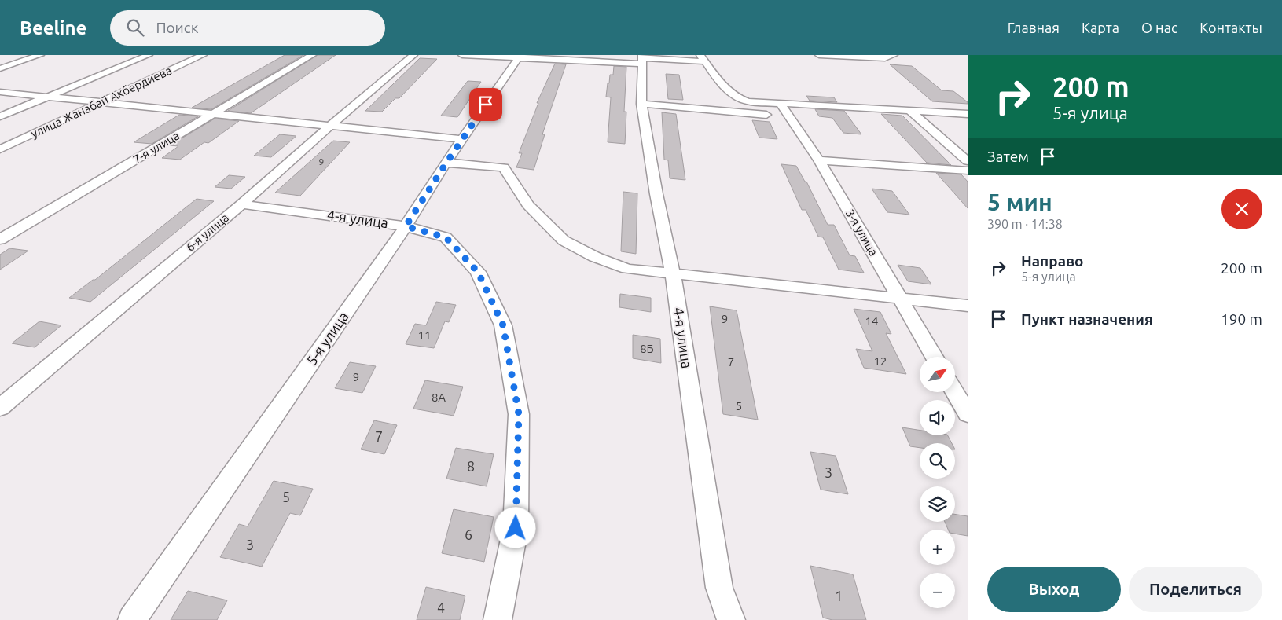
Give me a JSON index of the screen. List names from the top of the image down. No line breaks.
{"streets":{"street":["улица Жанабай Акбердиева","7-я улица","4-я улица","6-я улица","3-я улица","5-я улица"]},"crossings":[["4-я улица","6-я улица"],["4-я улица","5-я улица"]],"house_numbers":["9","9","14","11","8Б","12","7","9","8А","5","7","8","3","5","6","3","1","4"],"north":"top right","page":{"header":"Beeline","search":"Поиск","nav":["Главная","Карта","О нас","Контакты"],"turn":["200 m","5-я улица"],"then":"Затем","heading":["5 мин","390 m · 14:38"],"list":[{"name":"Направо","note":"5-я улица","value":"200 m"},{"name":"Пункт назначения","value":"190 m"}],"map_buttons":["+","−"],"buttons":["Выход","Поделиться"]}}
